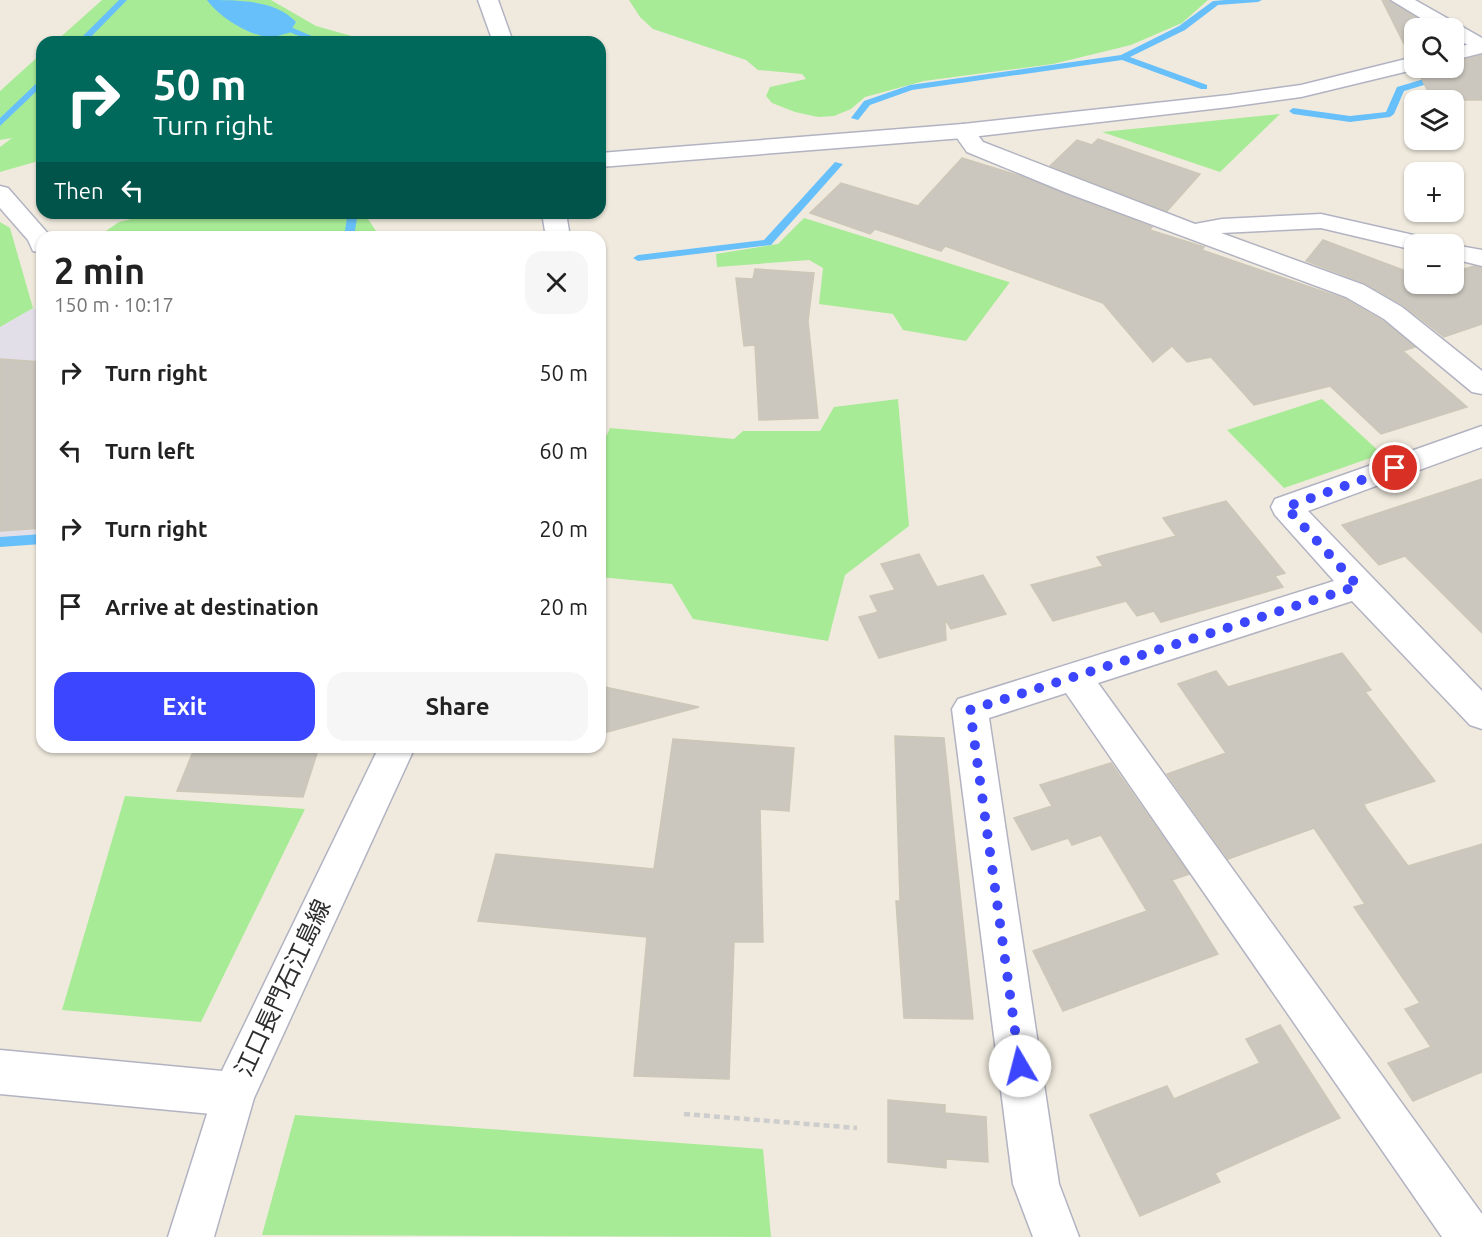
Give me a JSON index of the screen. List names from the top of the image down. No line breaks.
{"streets":{"street":["江口長門石江島線"]},"page":{"map_buttons":["+","−"],"turn":["50 m","Turn right"],"then":"Then","heading":["2 min","150 m · 10:17"],"list":[{"name":"Turn right","value":"50 m"},{"name":"Turn left","value":"60 m"},{"name":"Turn right","value":"20 m"},{"name":"Arrive at destination","value":"20 m"}],"buttons":["Exit","Share"]}}
